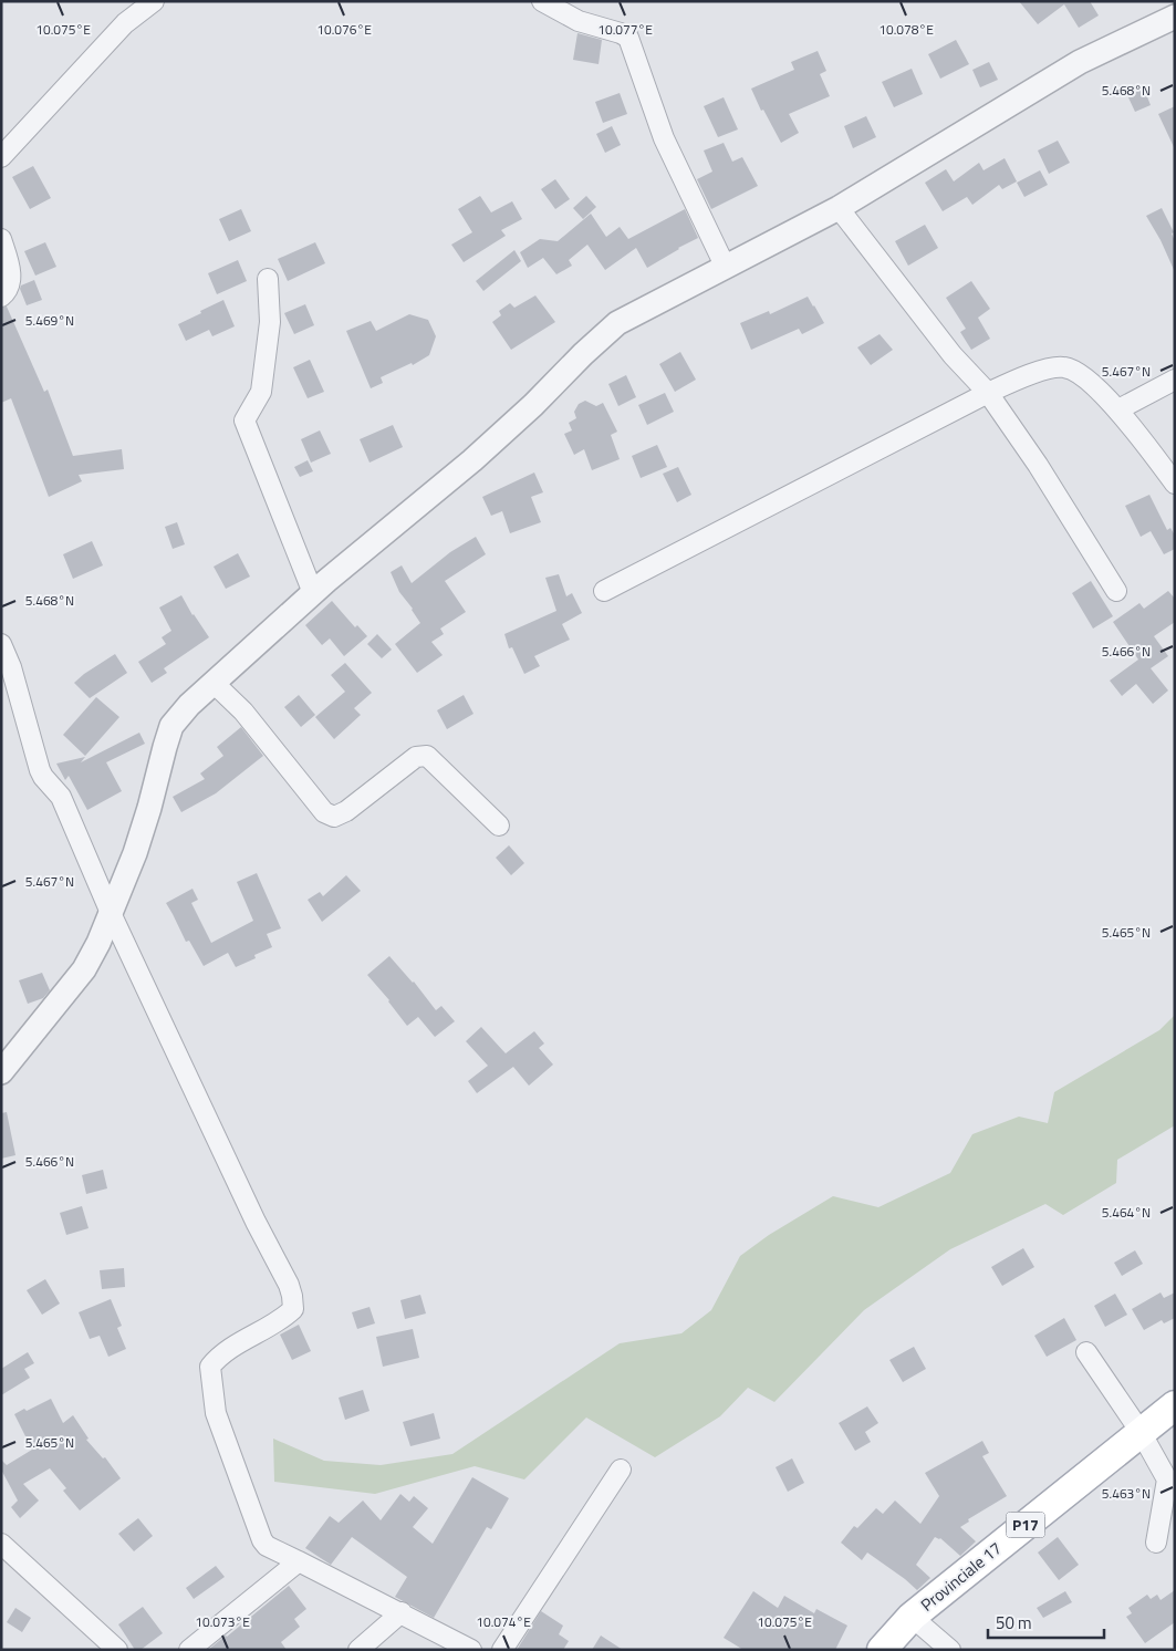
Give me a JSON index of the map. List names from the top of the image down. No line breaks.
{"streets":{"main road":["P17","Provinciale 17"]},"scale_bar":"50 m","coordinates":["10.078°E","10.075°E","10.076°E","10.077°E","5.468°N","5.469°N","5.467°N","5.466°N","5.465°N","5.464°N","5.463°N","10.073°E","10.074°E"]}
